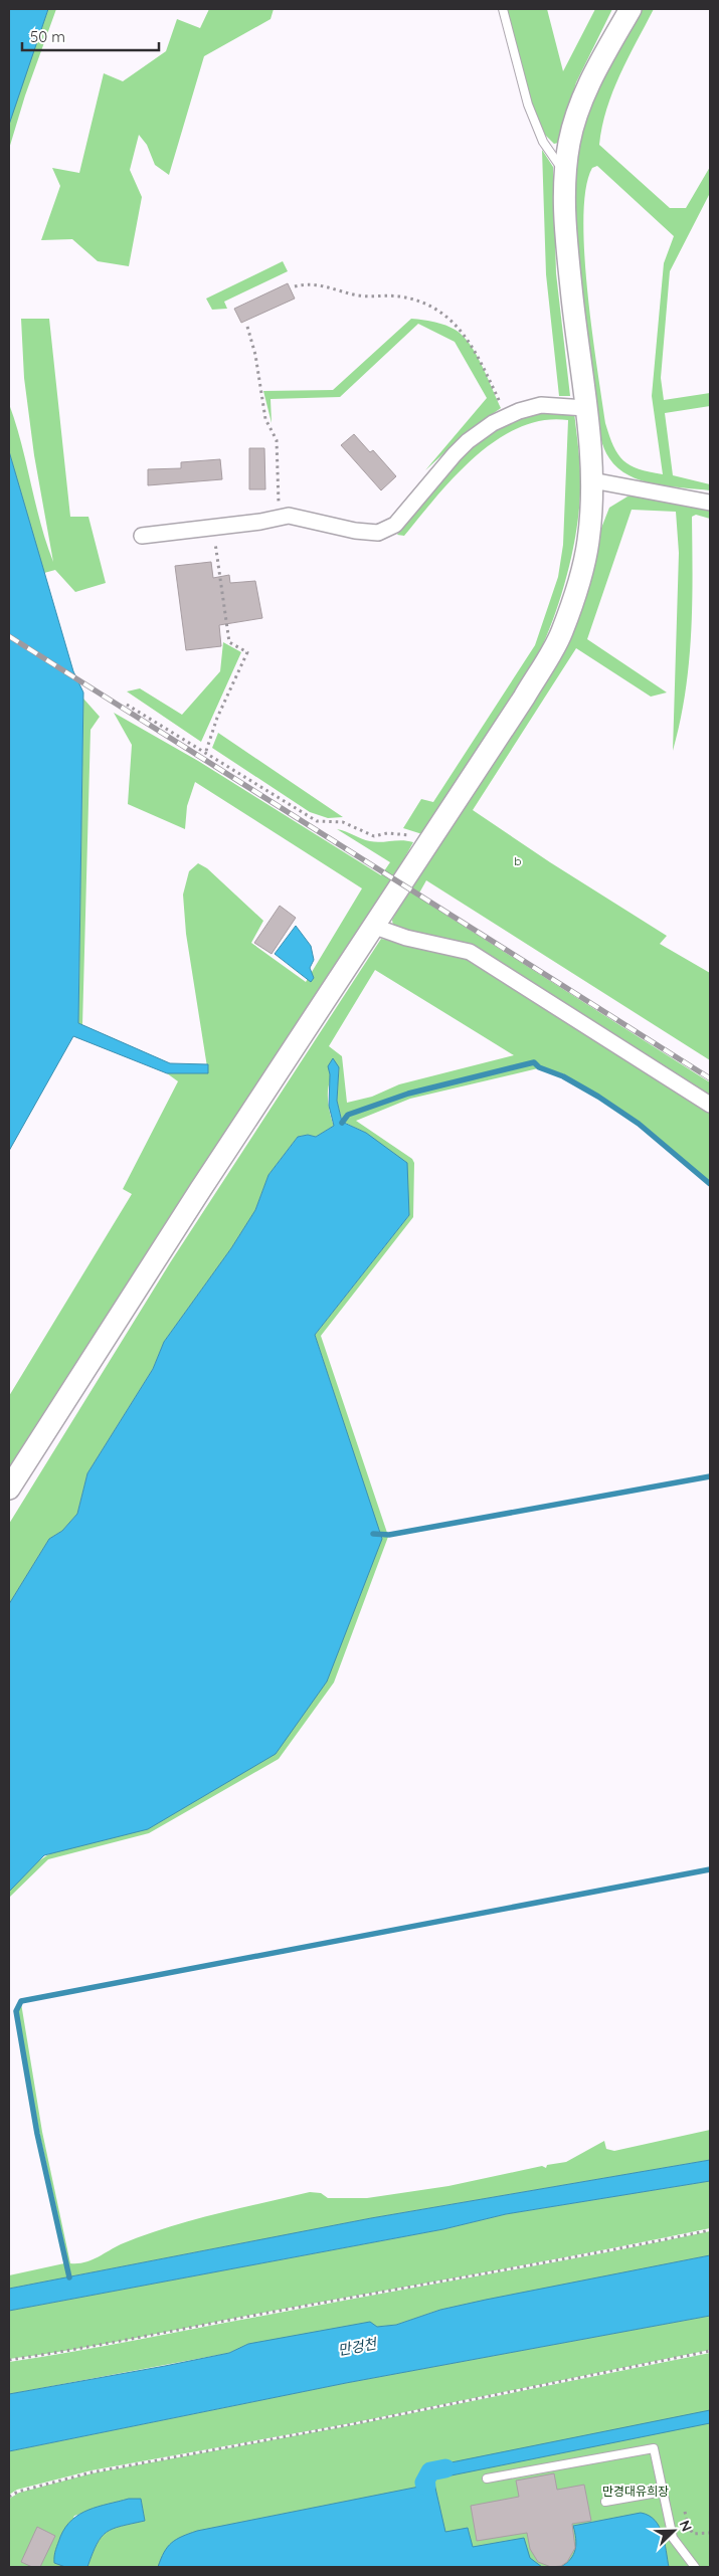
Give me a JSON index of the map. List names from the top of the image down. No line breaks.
{"water":["만겅천"],"parks":["b","만경대유희장"],"scale_bar":"50 m","north":"top right"}
